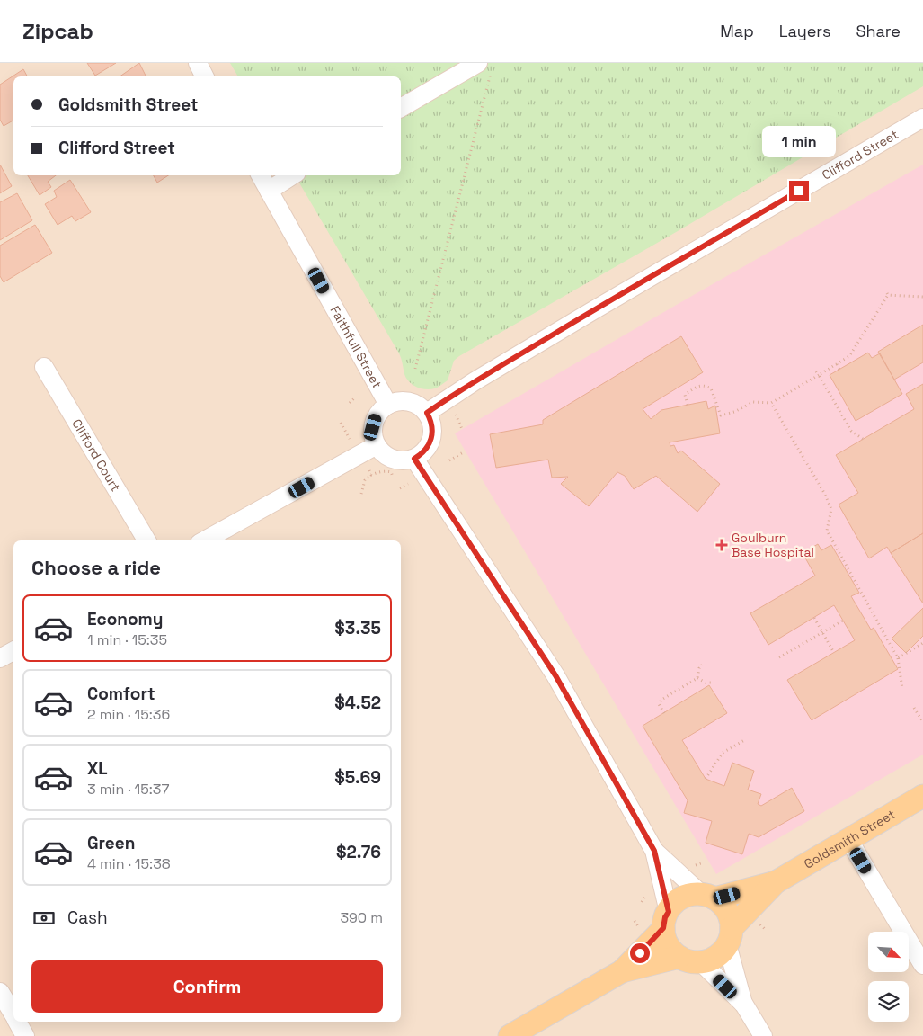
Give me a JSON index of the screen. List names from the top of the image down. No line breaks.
{"streets":{"main road":["Goldsmith Street"],"street":["Clifford Street","Faithfull Street","Clifford Court"]},"crossings":[["Clifford Street","Faithfull Street"]],"places":{"health":["Goulburn Base Hospital"]},"north":"bottom right","page":{"header":"Zipcab","nav":["Map","Layers","Share"],"banner":["Goldsmith Street","Clifford Street"],"bubble":"1 min","heading":"Choose a ride","list":[{"name":"Economy","note":"1 min · 15:35","value":"$3.35"},{"name":"Comfort","note":"2 min · 15:36","value":"$4.52"},{"name":"XL","note":"3 min · 15:37","value":"$5.69"},{"name":"Green","note":"4 min · 15:38","value":"$2.76"}],"pay":["Cash","390 m"],"buttons":"Confirm"}}
